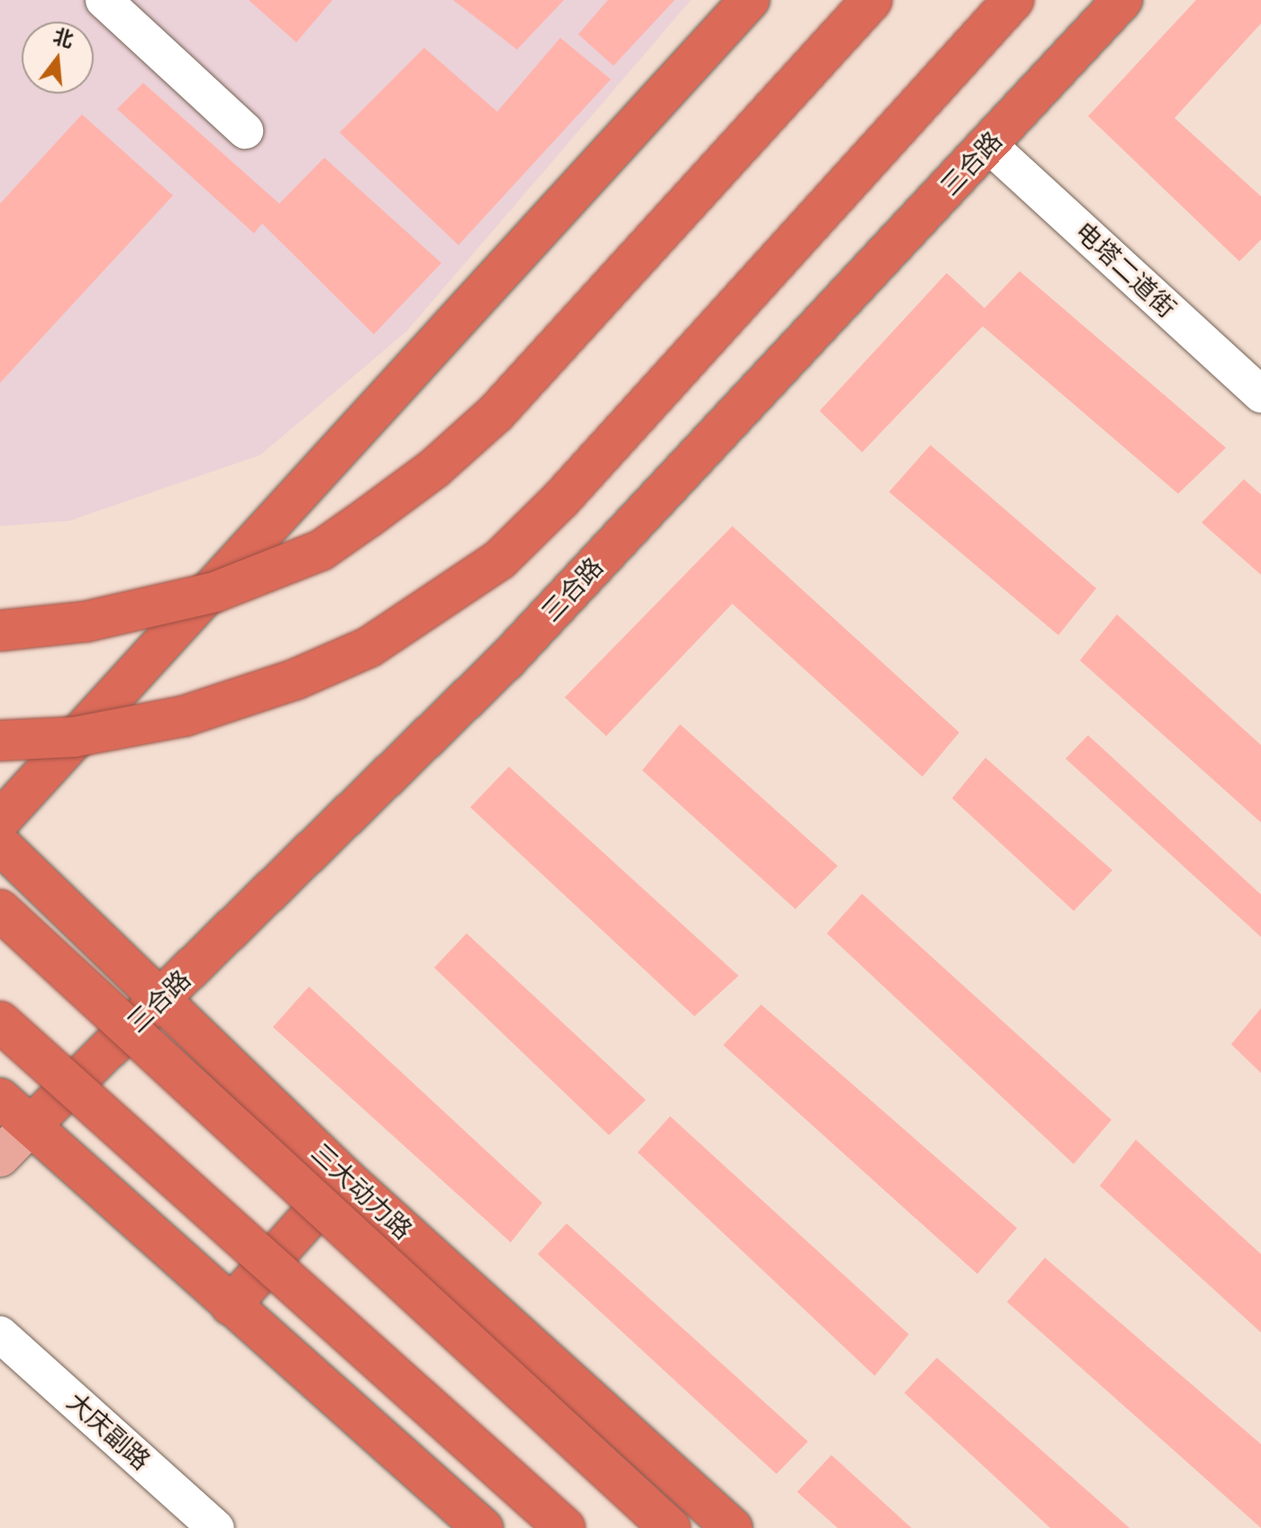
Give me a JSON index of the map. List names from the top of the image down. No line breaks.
{"streets":{"highway":["三合路","三大动力路"],"street":["电塔二道街","大庆副路"]},"crossings":[["三合路","电塔二道街"],["三合路","三大动力路"]],"north":"top"}
